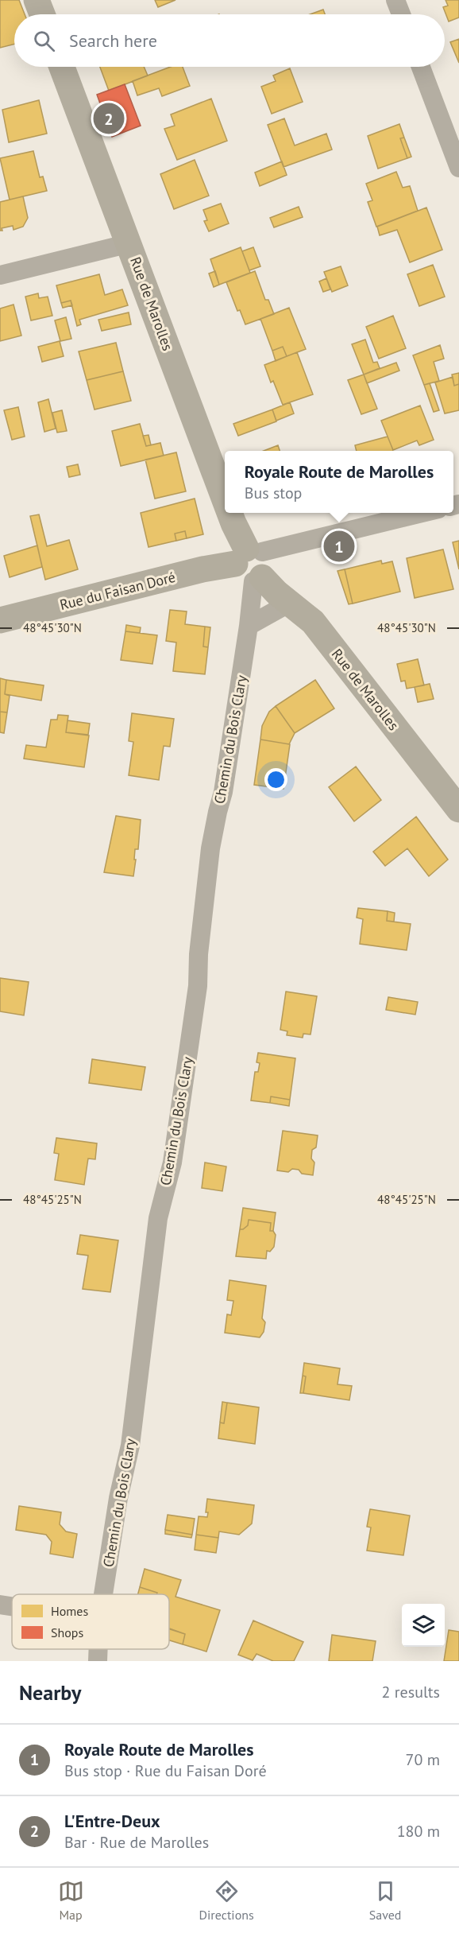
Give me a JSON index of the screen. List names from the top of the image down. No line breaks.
{"streets":{"street":["Rue de Marolles","Rue du Faisan Doré","Chemin du Bois Clary"]},"crossings":[["Rue de Marolles","Rue du Faisan Doré"],["Rue de Marolles","Chemin du Bois Clary"],["Rue du Faisan Doré","Chemin du Bois Clary"]],"legend":["Homes","Shops"],"page":{"search":"Search here","pins":["2","1"],"popup":["Royale Route de Marolles","Bus stop"],"heading":["Nearby","2 results"],"list":[{"mark":"1","name":"Royale Route de Marolles","note":"Bus stop · Rue du Faisan Doré","value":"70 m"},{"mark":"2","name":"L'Entre-Deux","note":"Bar · Rue de Marolles","value":"180 m"}],"nav":["Map","Directions","Saved"]},"coordinates":["48°45'30\"N","48°45'25\"N"]}
